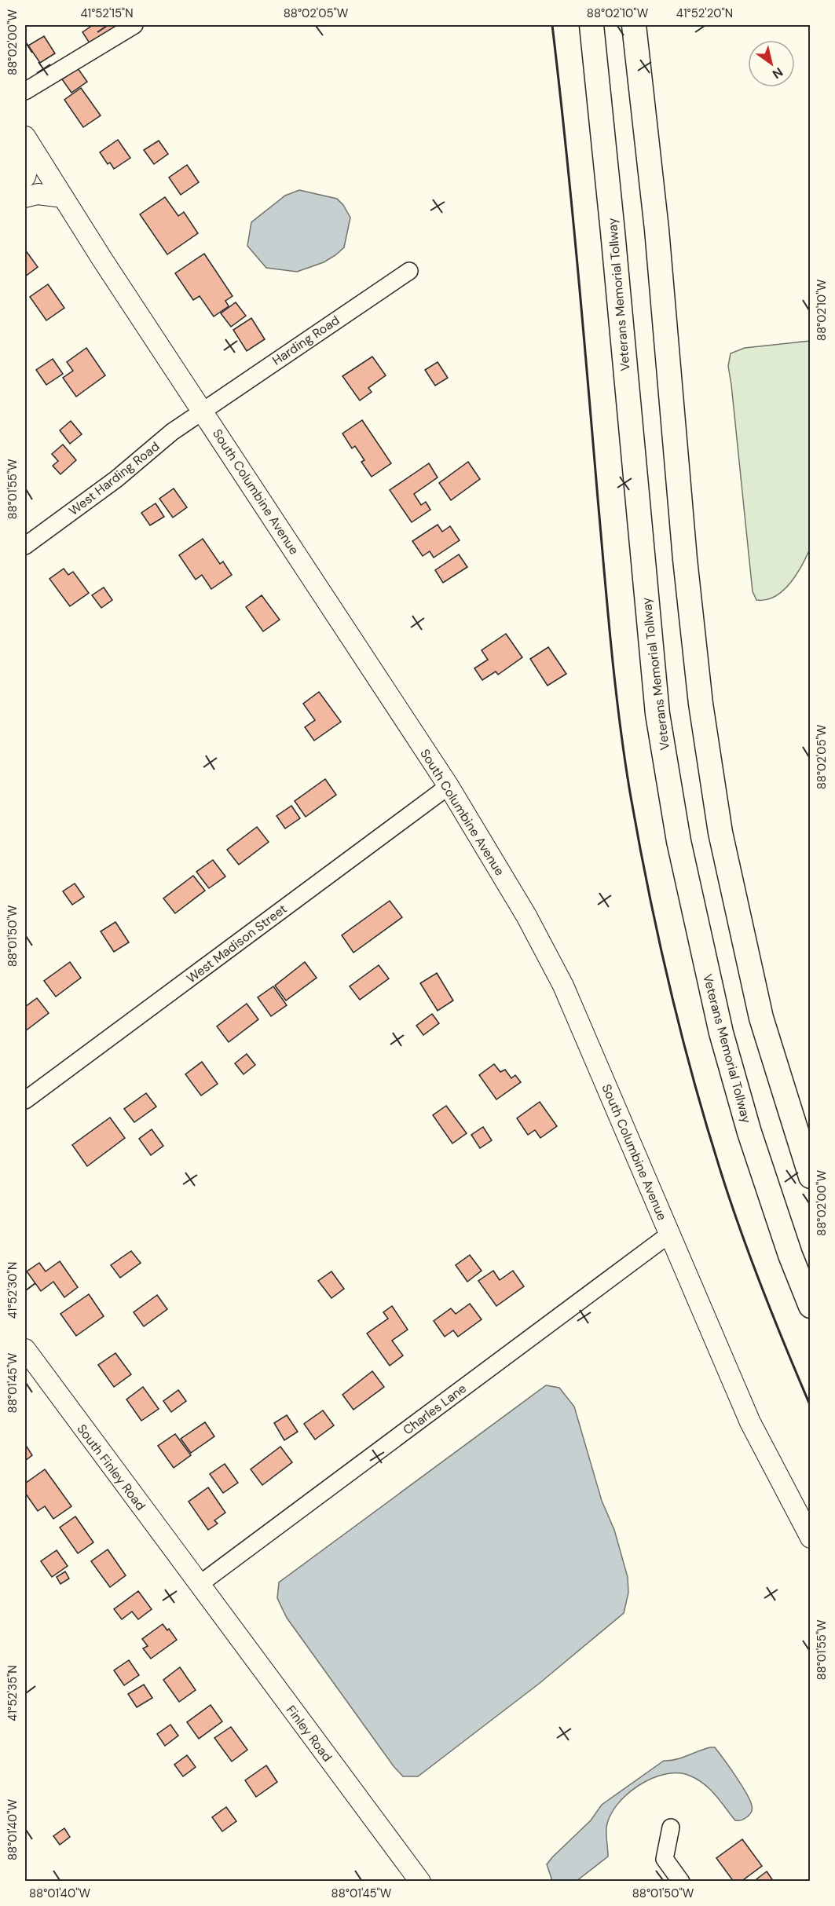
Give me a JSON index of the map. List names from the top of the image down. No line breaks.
{"streets":{"highway":["Veterans Memorial Tollway"],"main road":["South Columbine Avenue","South Finley Road","Finley Road"],"street":["Harding Road","West Harding Road","West Madison Street","Charles Lane"]},"crossings":[["Harding Road","West Harding Road"],["Harding Road","South Columbine Avenue"],["West Harding Road","South Columbine Avenue"],["South Columbine Avenue","West Madison Street"],["South Columbine Avenue","Charles Lane"],["Charles Lane","South Finley Road"],["Charles Lane","Finley Road"],["South Finley Road","Finley Road"]],"north":"bottom right","coordinates":["41°52'15\"N","88°02'05\"W","88°02'10\"W","41°52'20\"N","88°02'00\"W","88°01'55\"W","88°01'50\"W","41°52'30\"N","88°01'45\"W","41°52'35\"N","88°01'40\"W"]}
